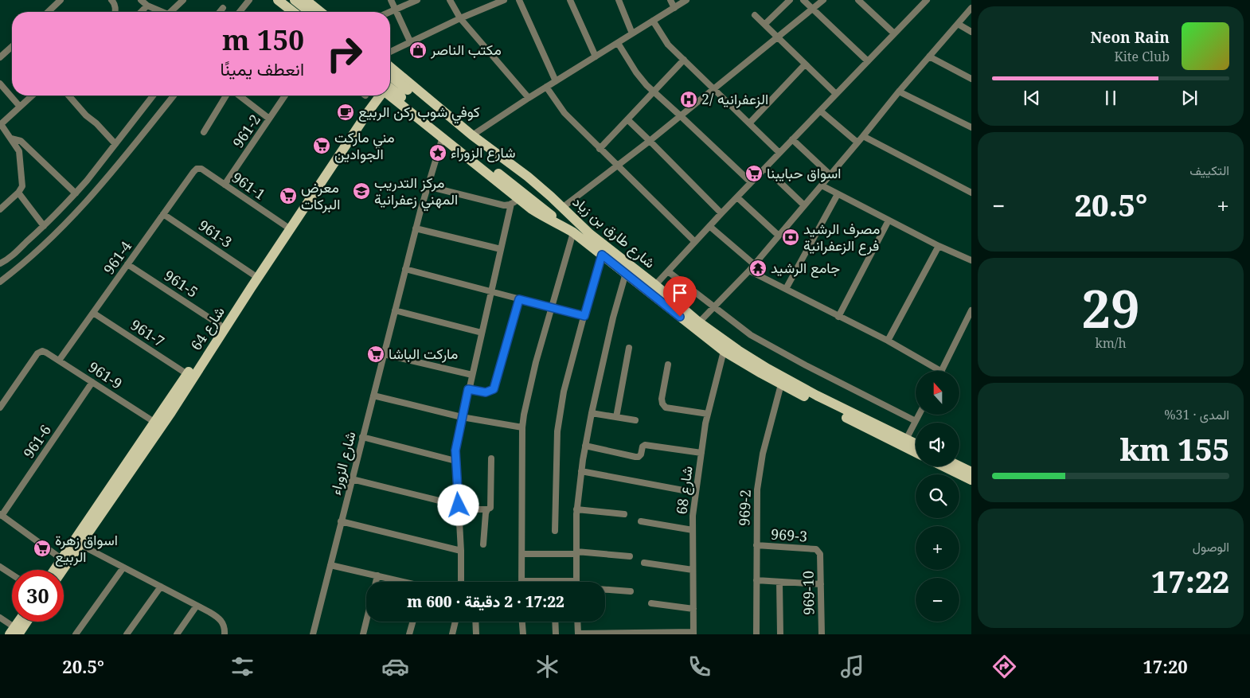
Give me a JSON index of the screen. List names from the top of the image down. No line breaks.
{"streets":{"main road":["شارع طارق بن زياد","شارع 64"],"street":["961-2","961-1","961-3","961-4","961-5","961-7","961-9","961-6","شارع الزوراء","شارع 68","969-2","969-3","969-10"]},"crossings":[["961-2","961-1"],["961-1","961-4"],["961-1","شارع 64"],["شارع طارق بن زياد","شارع الزوراء"],["شارع طارق بن زياد","شارع 68"],["شارع طارق بن زياد","969-2"],["961-3","961-4"],["961-3","شارع 64"],["961-4","961-5"],["961-4","961-7"],["961-4","961-9"],["961-5","شارع 64"],["شارع 64","961-7"],["شارع 64","961-9"],["961-9","961-6"],["969-2","969-3"],["969-3","969-10"]],"places":{"shop":["مكتب الناصر"],"hospital":["الزعفرانيه /2"],"cafe":["كوفي شوب ركن الربيع"],"supermarket":["مني ماركت الجوادين","اسواق حبايبنا","معرض البركات","ماركت الباشا","اسواق زهرة الربيع"],"place":["شارع الزوراء"],"school or university":["مركز التدريب المهني زعفرانية"],"bank":["مصرف الرشيد فرع الزعفرانية"],"temple":["جامع الرشيد"]},"north":"top","page":{"turn":["150 m","انعطف يمينًا"],"song":["Neon Rain","Kite Club"],"tile":["التكييف",["29","km/h"],["المدى · 31%","155 km"],["الوصول","17:22"]],"heat":["−","20.5°","+"],"map_buttons":["+","−"],"limit":"30","trip":"17:22 · 2 دقيقة · 600 m","tabs":["17:20","20.5°"]}}
